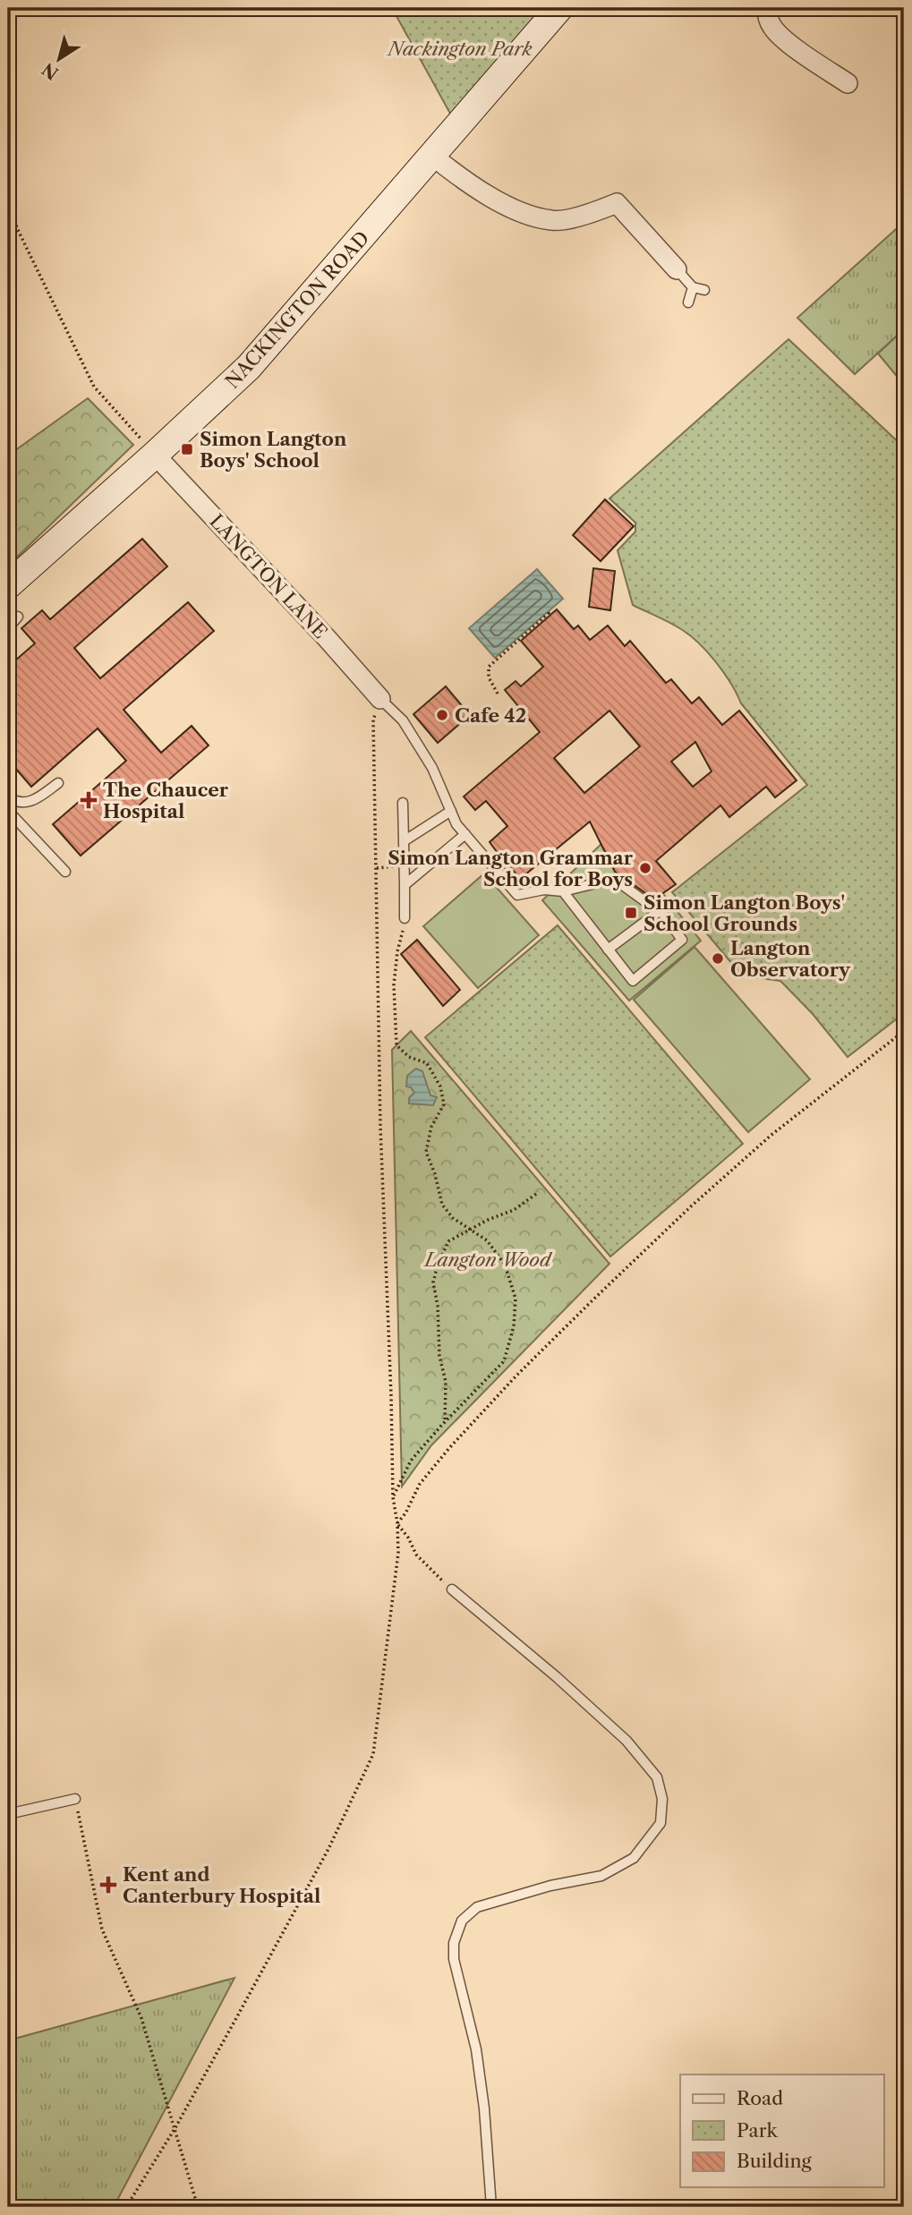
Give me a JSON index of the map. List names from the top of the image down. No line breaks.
{"streets":{"main road":["NACKINGTON ROAD"],"street":["LANGTON LANE"]},"crossings":[["NACKINGTON ROAD","LANGTON LANE"]],"parks":["Nackington Park","Langton Wood"],"places":{"transit":["Simon Langton Boys' School","Simon Langton Boys' School Grounds"],"other":["Cafe 42","Simon Langton Grammar School for Boys","Langton Observatory"],"health":["The Chaucer Hospital","Kent and Canterbury Hospital"]},"legend":["Road","Park","Building"],"north":"bottom left"}
